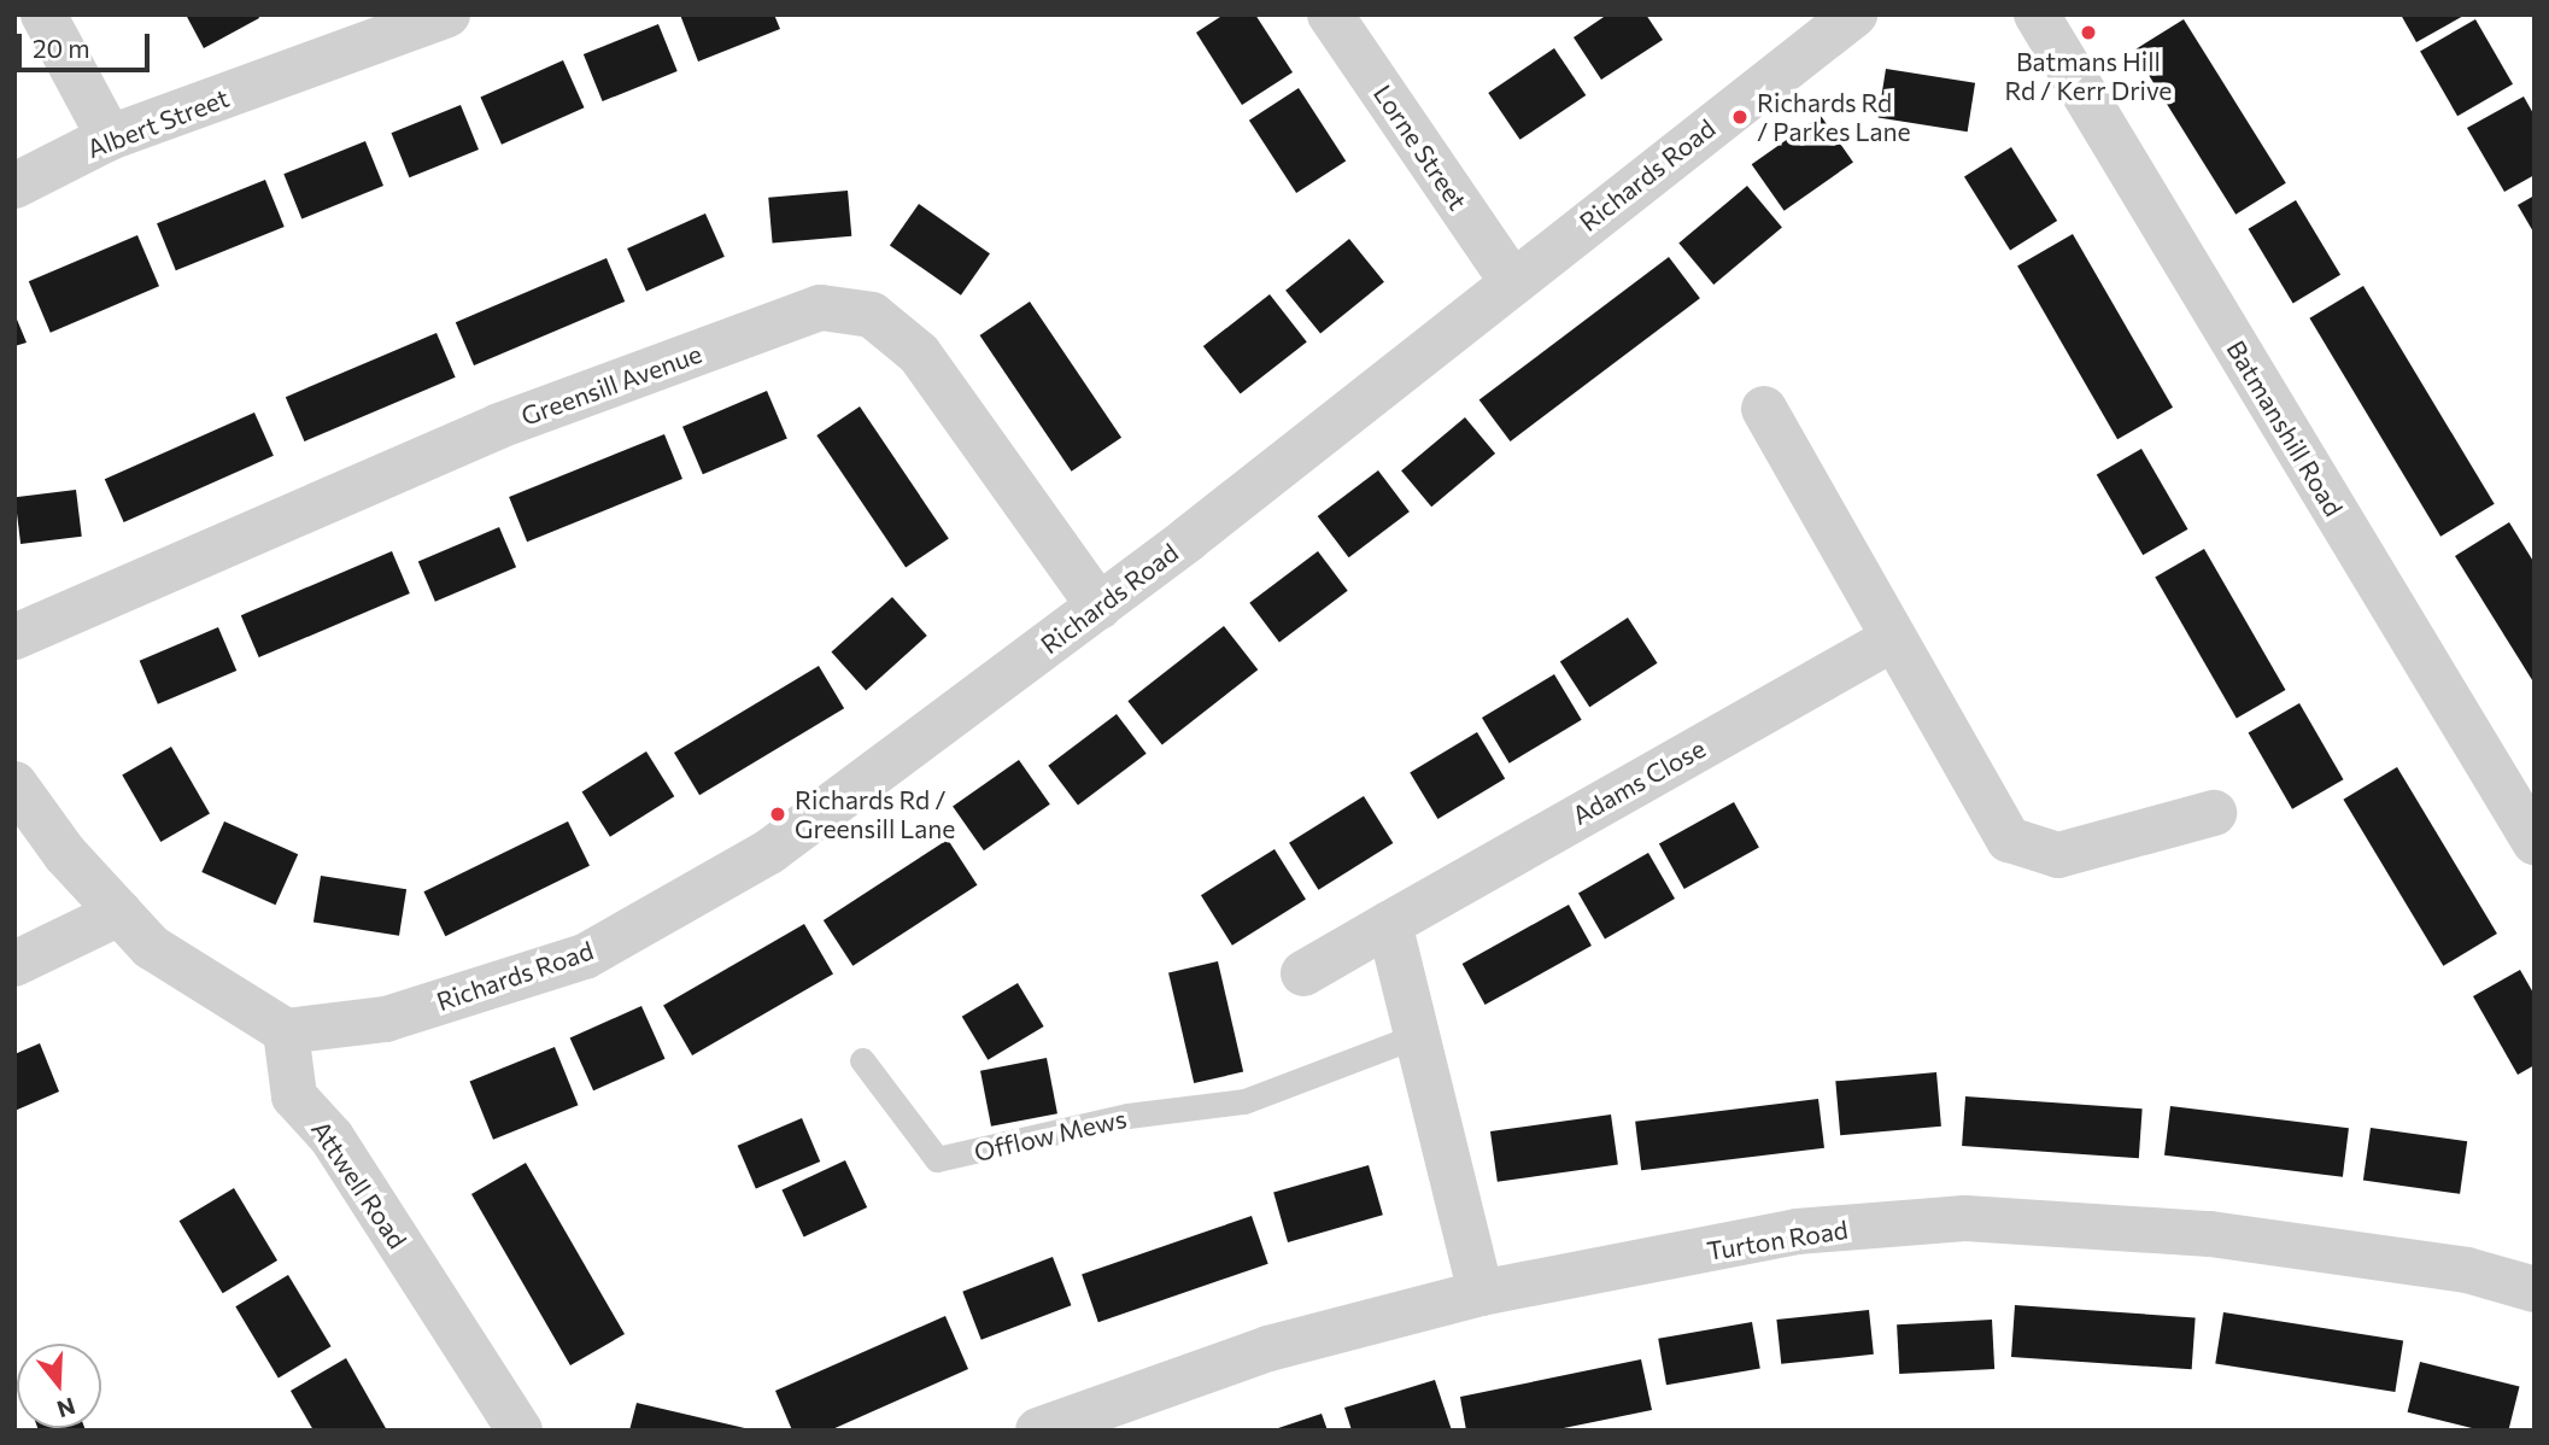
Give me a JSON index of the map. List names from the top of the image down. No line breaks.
{"streets":{"street":["Albert Street","Lorne Street","Richards Road","Greensill Avenue","Batmanshill Road","Adams Close","Attwell Road","Turton Road"],"lane":["Offlow Mews"]},"crossings":[["Lorne Street","Richards Road"],["Richards Road","Greensill Avenue"],["Richards Road","Attwell Road"]],"places":["Batmans Hill Rd / Kerr Drive","Richards Rd / Parkes Lane","Richards Rd / Greensill Lane"],"scale_bar":"20 m","north":"bottom"}
